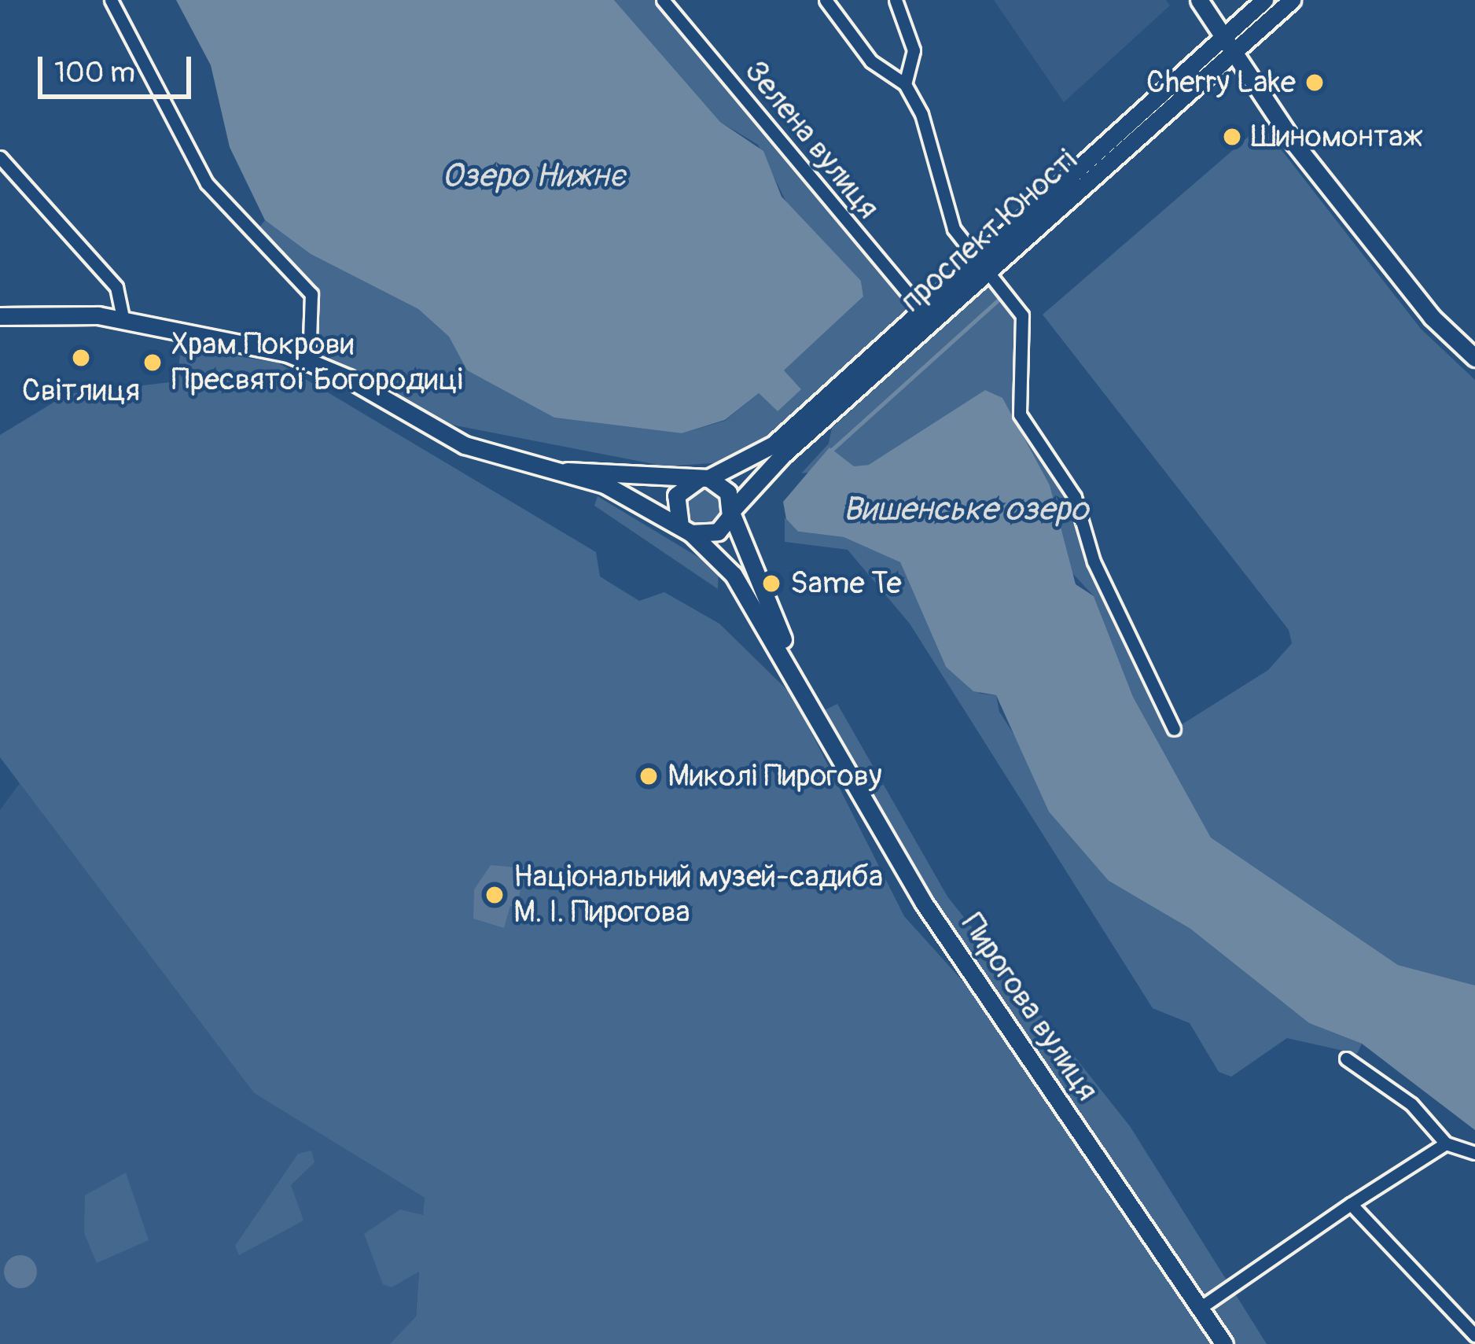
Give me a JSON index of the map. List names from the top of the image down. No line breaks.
{"streets":{"main road":["проспект Юності","Пирогова вулиця"],"street":["Зелена вулиця"]},"crossings":[["Зелена вулиця","проспект Юності"],["проспект Юності","Пирогова вулиця"]],"water":["Озеро Нижнє","Вишенське озеро"],"places":["Cherry Lake","Шиномонтаж","Світлиця","Храм Покрови Пресвятої Богородиці","Same Te","Миколі Пирогову","Національний музей-садиба М. І. Пирогова"],"scale_bar":"100 m"}
